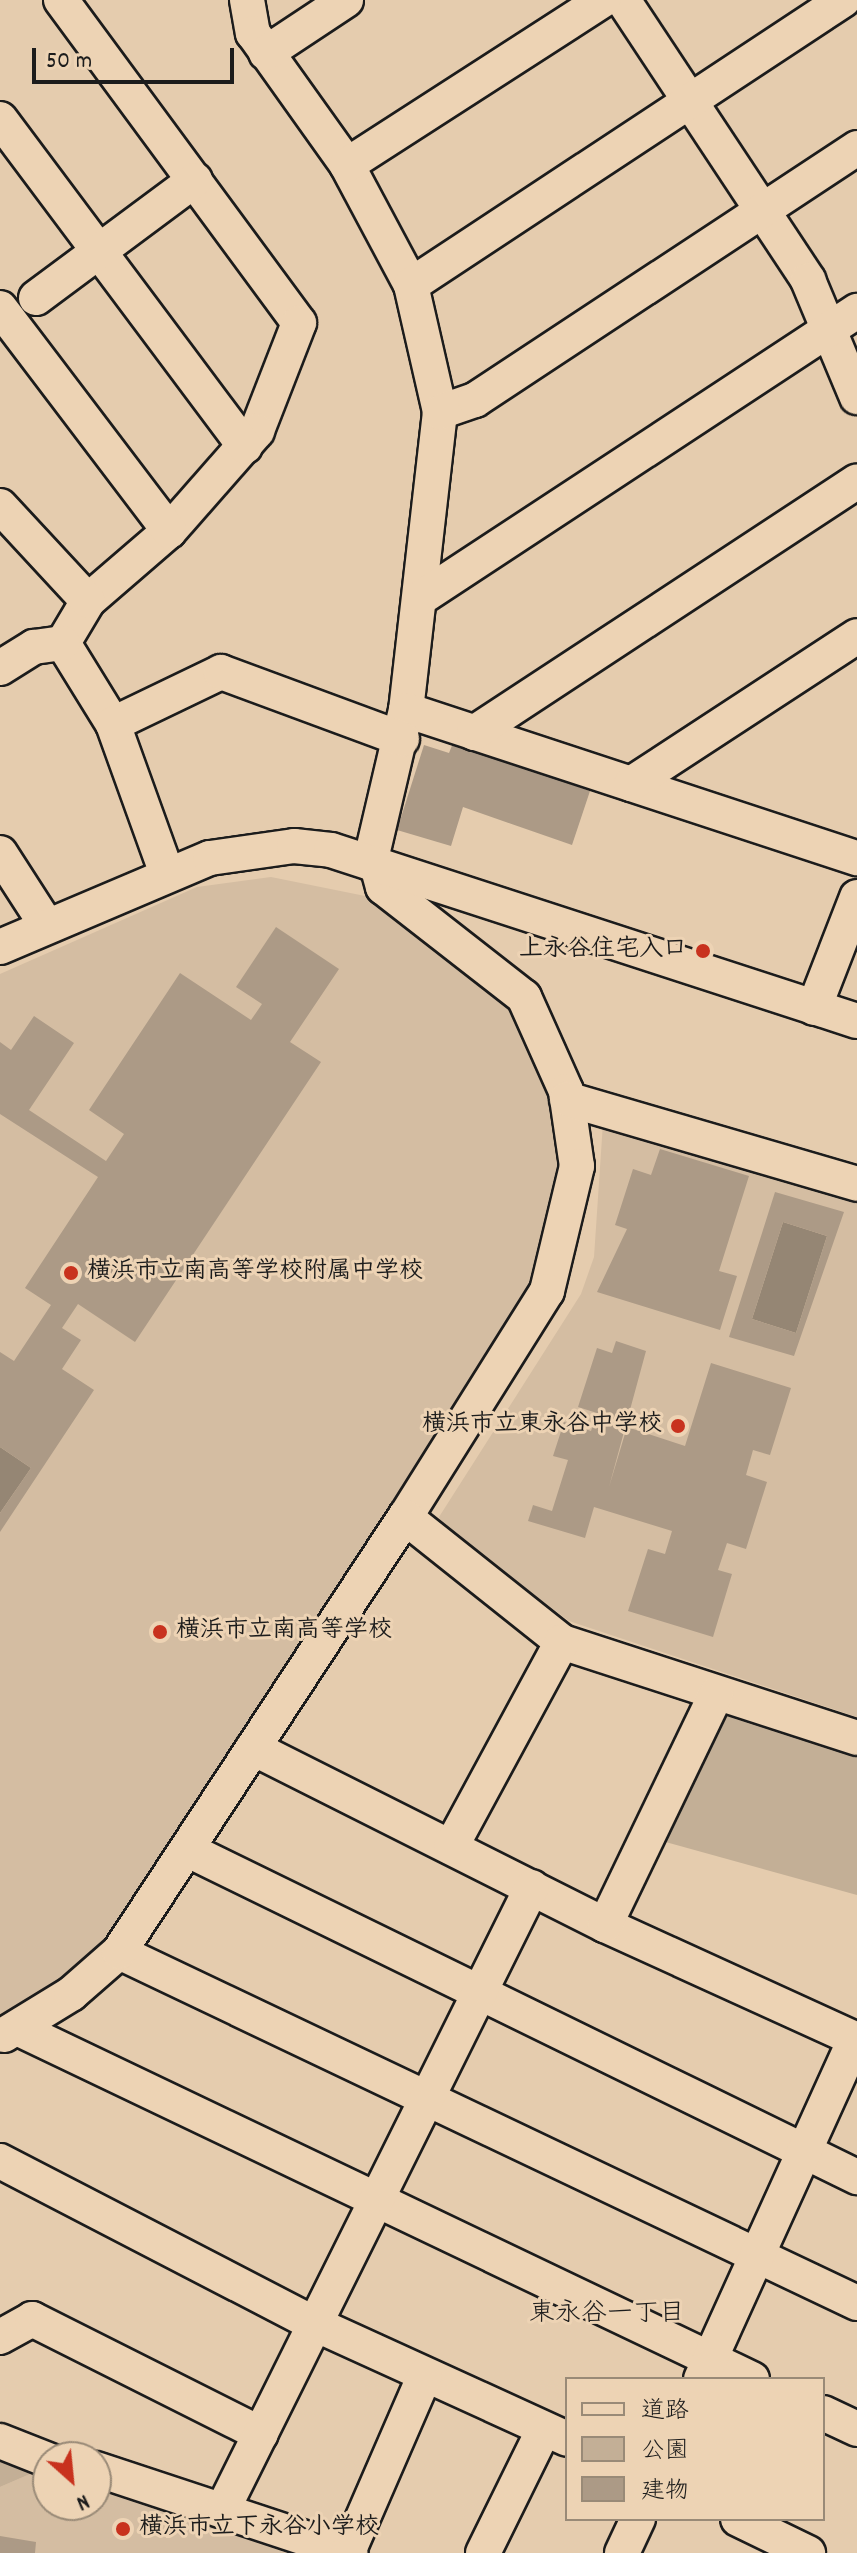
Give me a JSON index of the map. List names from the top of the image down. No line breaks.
{"districts":["東永谷一丁目"],"places":["上永谷住宅入口","横浜市立南高等学校附属中学校","横浜市立東永谷中学校","横浜市立南高等学校","横浜市立下永谷小学校"],"legend":["道路","公園","建物"],"scale_bar":"50 m","north":"bottom right"}
